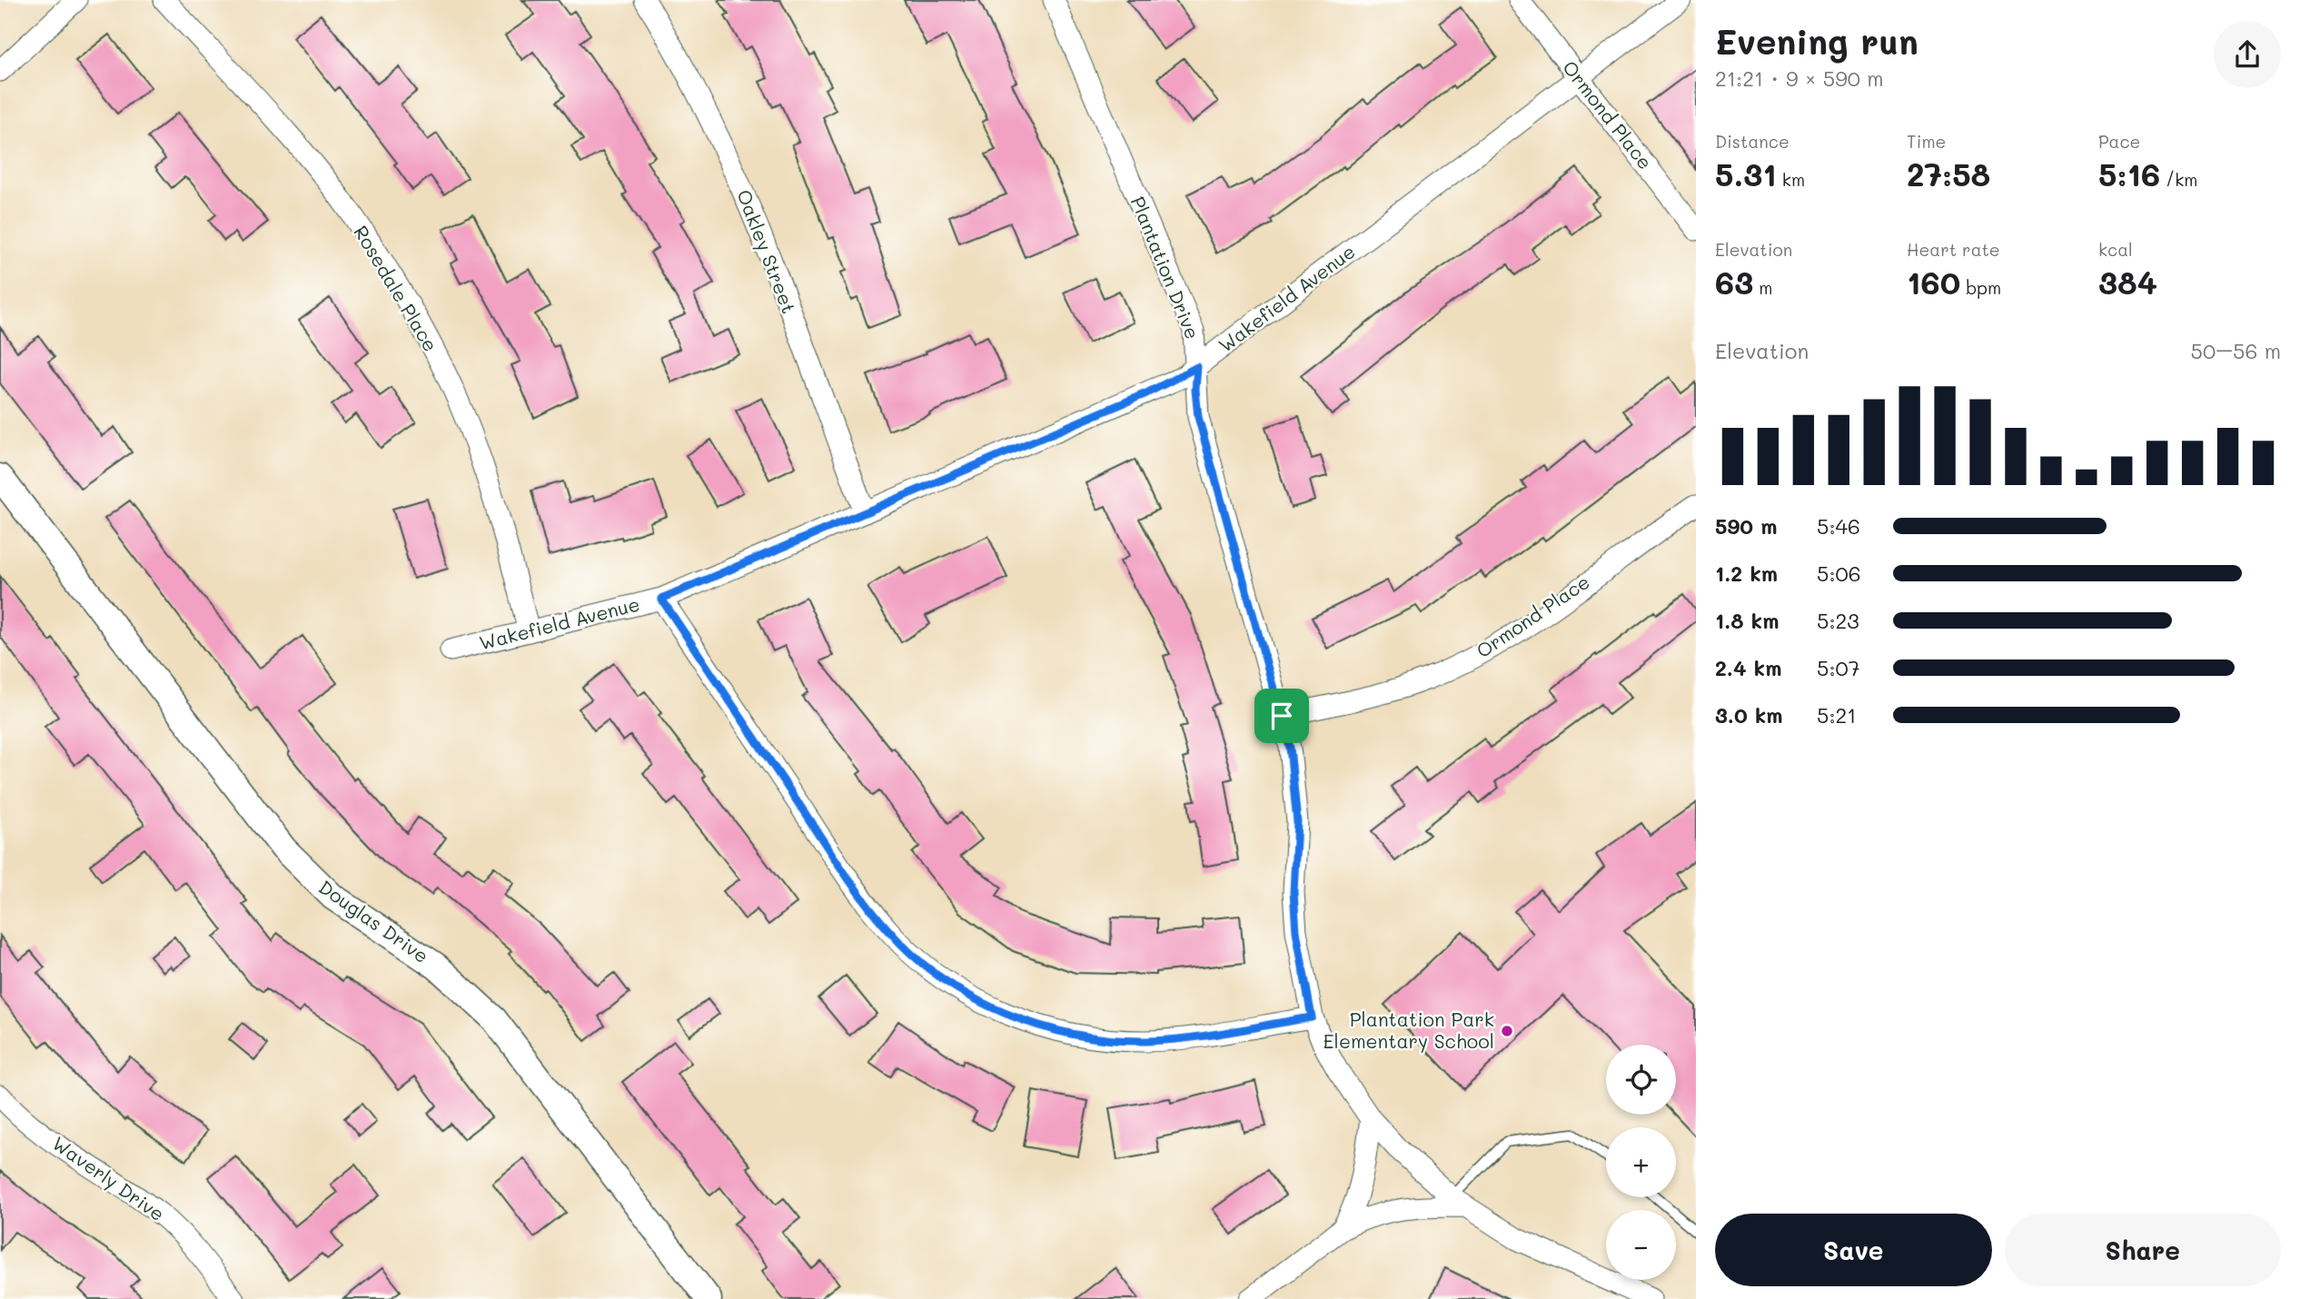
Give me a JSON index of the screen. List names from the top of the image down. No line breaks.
{"streets":{"street":["Ormond Place","Oakley Street","Plantation Drive","Rosedale Place","Wakefield Avenue","Douglas Drive","Waverly Drive"]},"crossings":[["Ormond Place","Plantation Drive"],["Ormond Place","Wakefield Avenue"],["Oakley Street","Wakefield Avenue"],["Plantation Drive","Wakefield Avenue"],["Rosedale Place","Wakefield Avenue"]],"places":["Plantation Park Elementary School"],"page":{"heading":["Evening run","21:21 · 9 × 590 m"],"stats":[["Distance","5.31 km"],["Time","27:58"],["Pace","5:16 /km"],["Elevation","63 m"],["Heart rate","160 bpm"],["kcal","384"]],"chart":["Elevation","50–56 m"],"list":[{"name":"590 m","note":"5:46"},{"name":"1.2 km","note":"5:06"},{"name":"1.8 km","note":"5:23"},{"name":"2.4 km","note":"5:07"},{"name":"3.0 km","note":"5:21"}],"map_buttons":["+","−"],"buttons":["Save","Share"]}}
